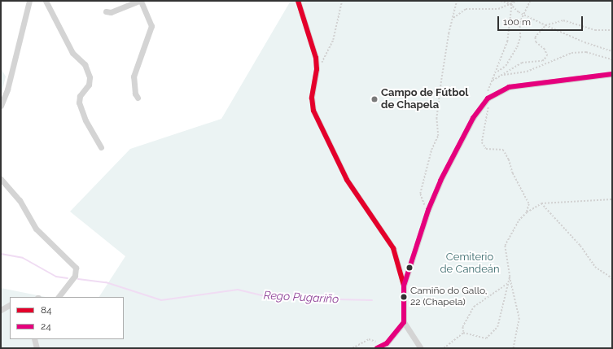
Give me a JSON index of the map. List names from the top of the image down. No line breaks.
{"water":["Rego Pugariño"],"parks":["Cemiterio de Candeán"],"places":["Campo de Fútbol de Chapela","Camiño do Gallo, 22 (Chapela)"],"lines":["transit line 84","transit line 24"],"legend":["84","24"],"scale_bar":"100 m"}
